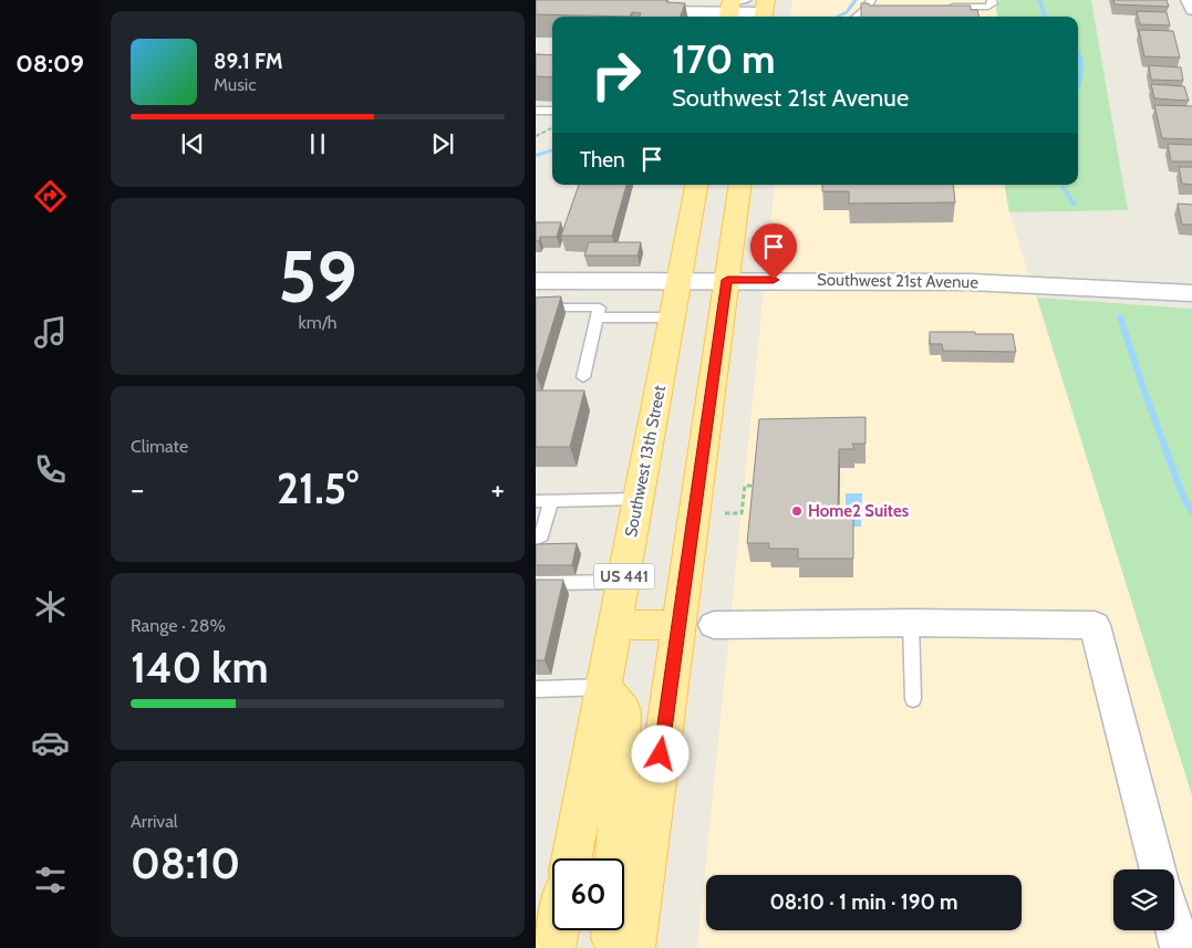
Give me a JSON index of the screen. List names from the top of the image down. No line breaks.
{"streets":{"main road":["Southwest 13th Street","US 441"],"street":["Southwest 21st Avenue"]},"crossings":[["Southwest 21st Avenue","Southwest 13th Street"]],"places":["Home2 Suites"],"page":{"tabs":"08:09","turn":["170 m","Southwest 21st Avenue"],"song":["89.1 FM","Music"],"then":"Then","tile":[["59","km/h"],"Climate",["Range · 28%","140 km"],["Arrival","08:10"]],"heat":["−","21.5°","+"],"limit":"60","trip":"08:10 · 1 min · 190 m"}}
